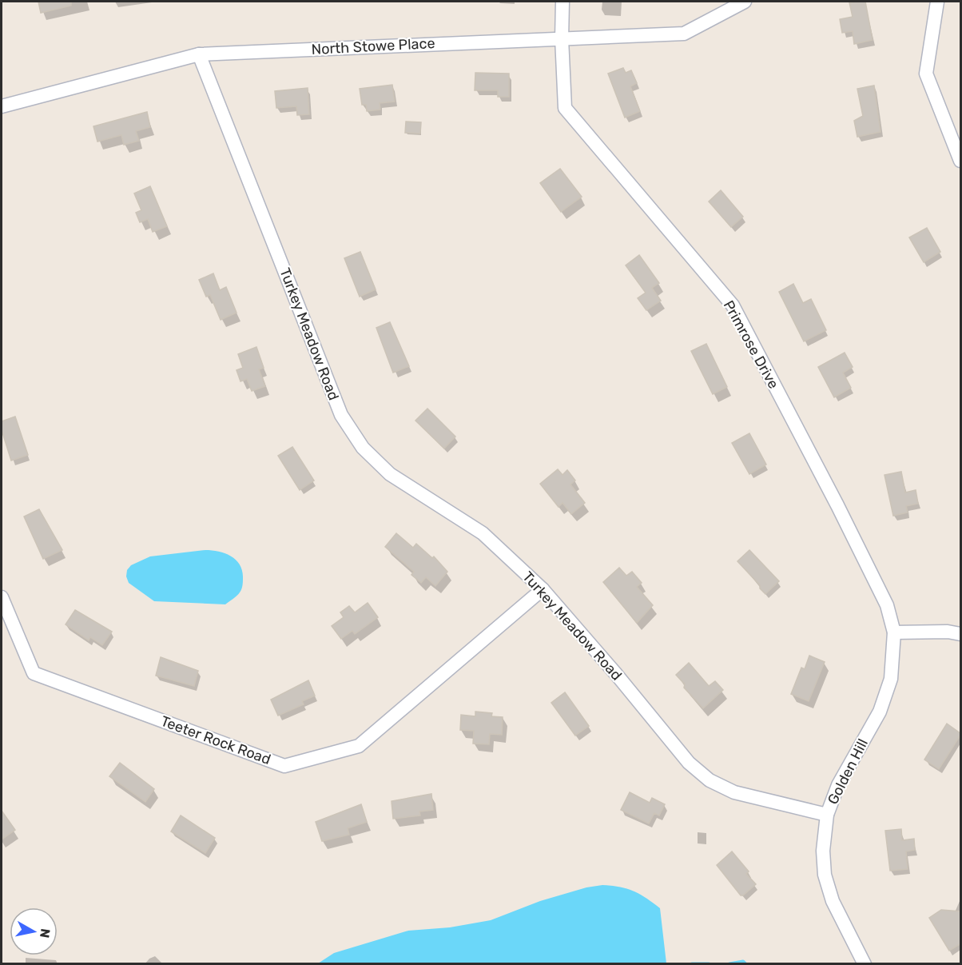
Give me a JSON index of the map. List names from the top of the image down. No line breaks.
{"streets":{"street":["North Stowe Place","Turkey Meadow Road","Primrose Drive","Teeter Rock Road","Golden Hill"]},"crossings":[["North Stowe Place","Turkey Meadow Road"],["North Stowe Place","Primrose Drive"],["Turkey Meadow Road","Teeter Rock Road"],["Turkey Meadow Road","Golden Hill"],["Primrose Drive","Golden Hill"]],"north":"right"}
